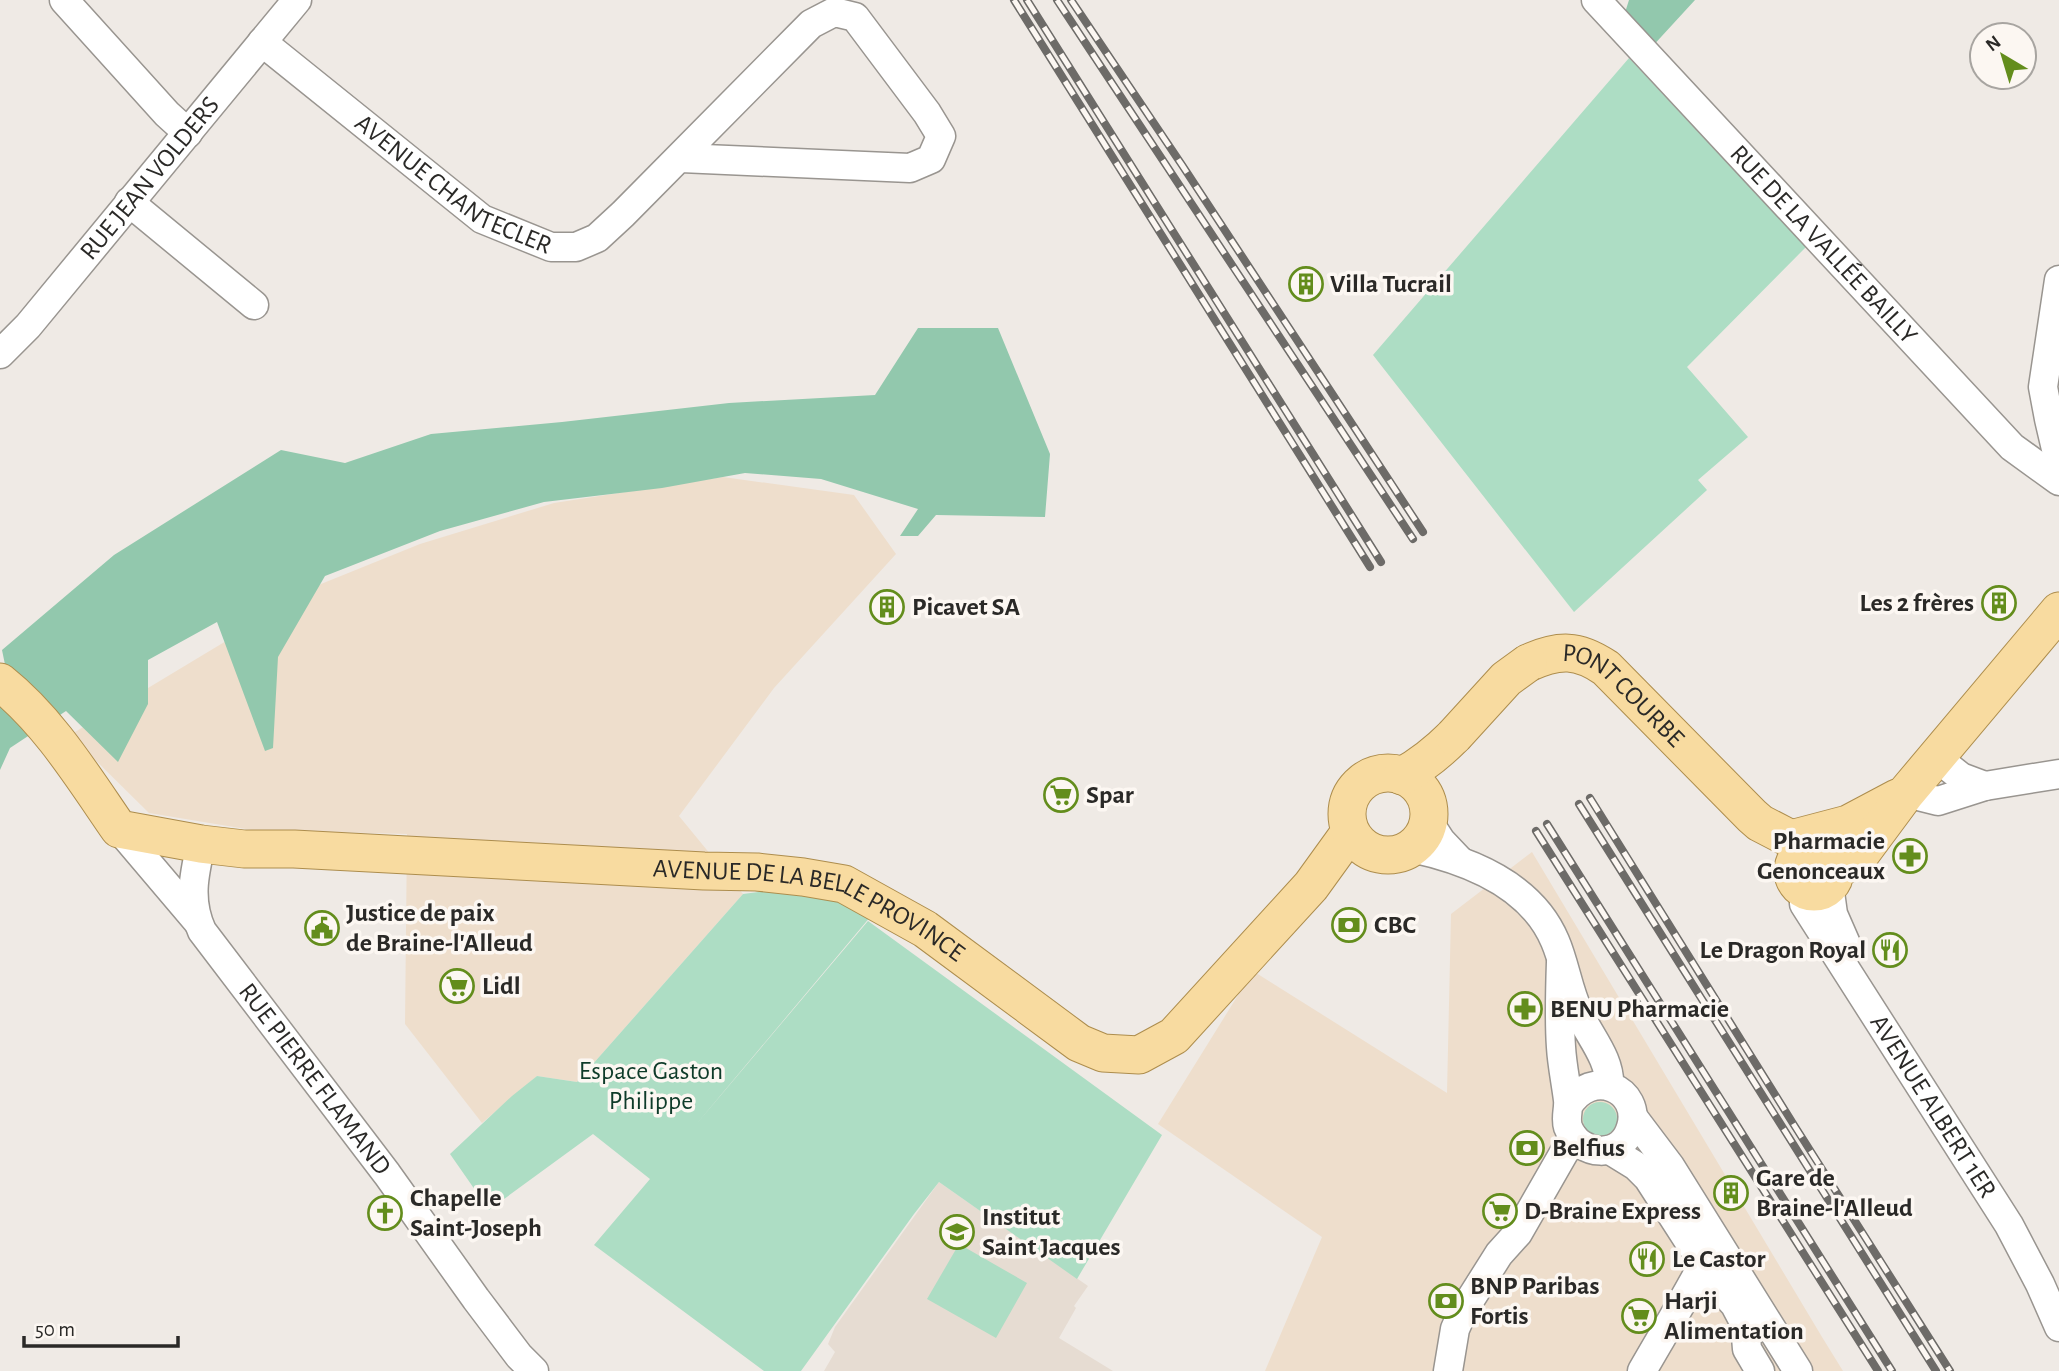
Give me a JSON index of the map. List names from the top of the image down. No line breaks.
{"streets":{"main road":["PONT COURBE","AVENUE DE LA BELLE PROVINCE","RUE PIERRE FLAMAND"],"street":["RUE JEAN VOLDERS","AVENUE CHANTECLER","RUE DE LA VALLÉE BAILLY","AVENUE ALBERT 1ER"]},"crossings":[["RUE JEAN VOLDERS","AVENUE CHANTECLER"],["PONT COURBE","AVENUE DE LA BELLE PROVINCE"],["PONT COURBE","AVENUE ALBERT 1ER"],["AVENUE DE LA BELLE PROVINCE","RUE PIERRE FLAMAND"]],"parks":["Espace Gaston Philippe"],"places":{"building":["Villa Tucrail","Les 2 frères","Picavet SA","Gare de Braine-l'Alleud"],"supermarket":["Spar","Lidl","D-Braine Express","Harji Alimentation"],"pharmacy":["Pharmacie Genonceaux","BENU Pharmacie"],"bank":["CBC","Belfius","BNP Paribas Fortis"],"public building":["Justice de paix de Braine-l'Alleud"],"restaurant":["Le Dragon Royal","Le Castor"],"church":["Chapelle Saint-Joseph"],"school or university":["Institut Saint Jacques"]},"scale_bar":"50 m","north":"top left"}
